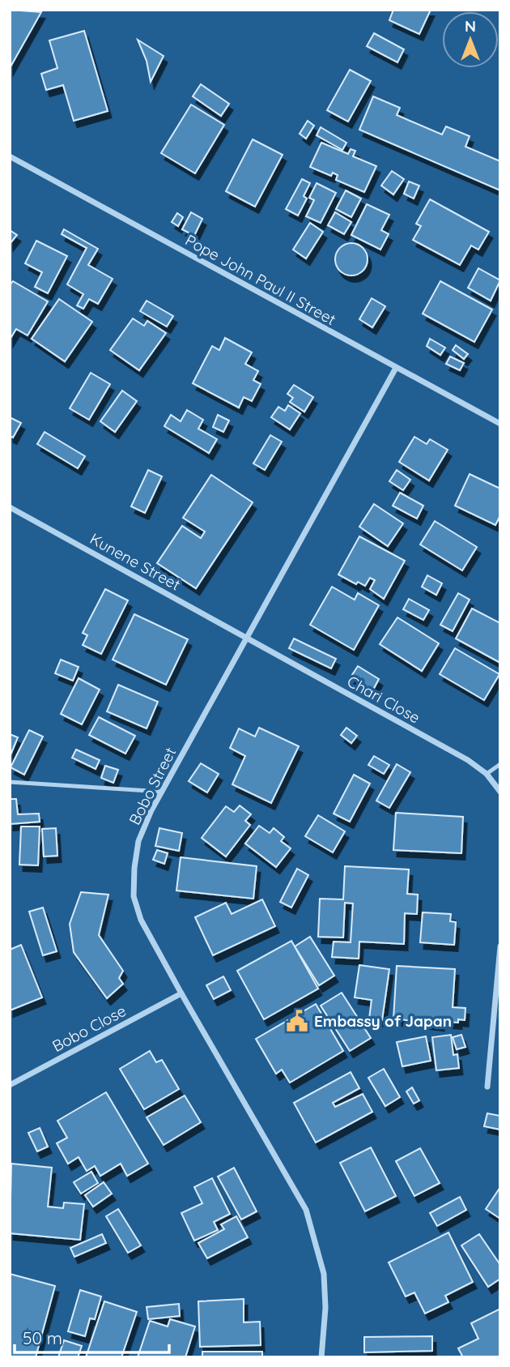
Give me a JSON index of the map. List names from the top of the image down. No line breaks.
{"streets":{"street":["Pope John Paul II Street","Kunene Street","Chari Close","Bobo Street","Bobo Close"]},"crossings":[["Pope John Paul II Street","Bobo Street"],["Kunene Street","Chari Close"],["Kunene Street","Bobo Street"],["Chari Close","Bobo Street"],["Bobo Street","Bobo Close"]],"places":{"public building":["Embassy of Japan"]},"scale_bar":"50 m","north":"top"}
